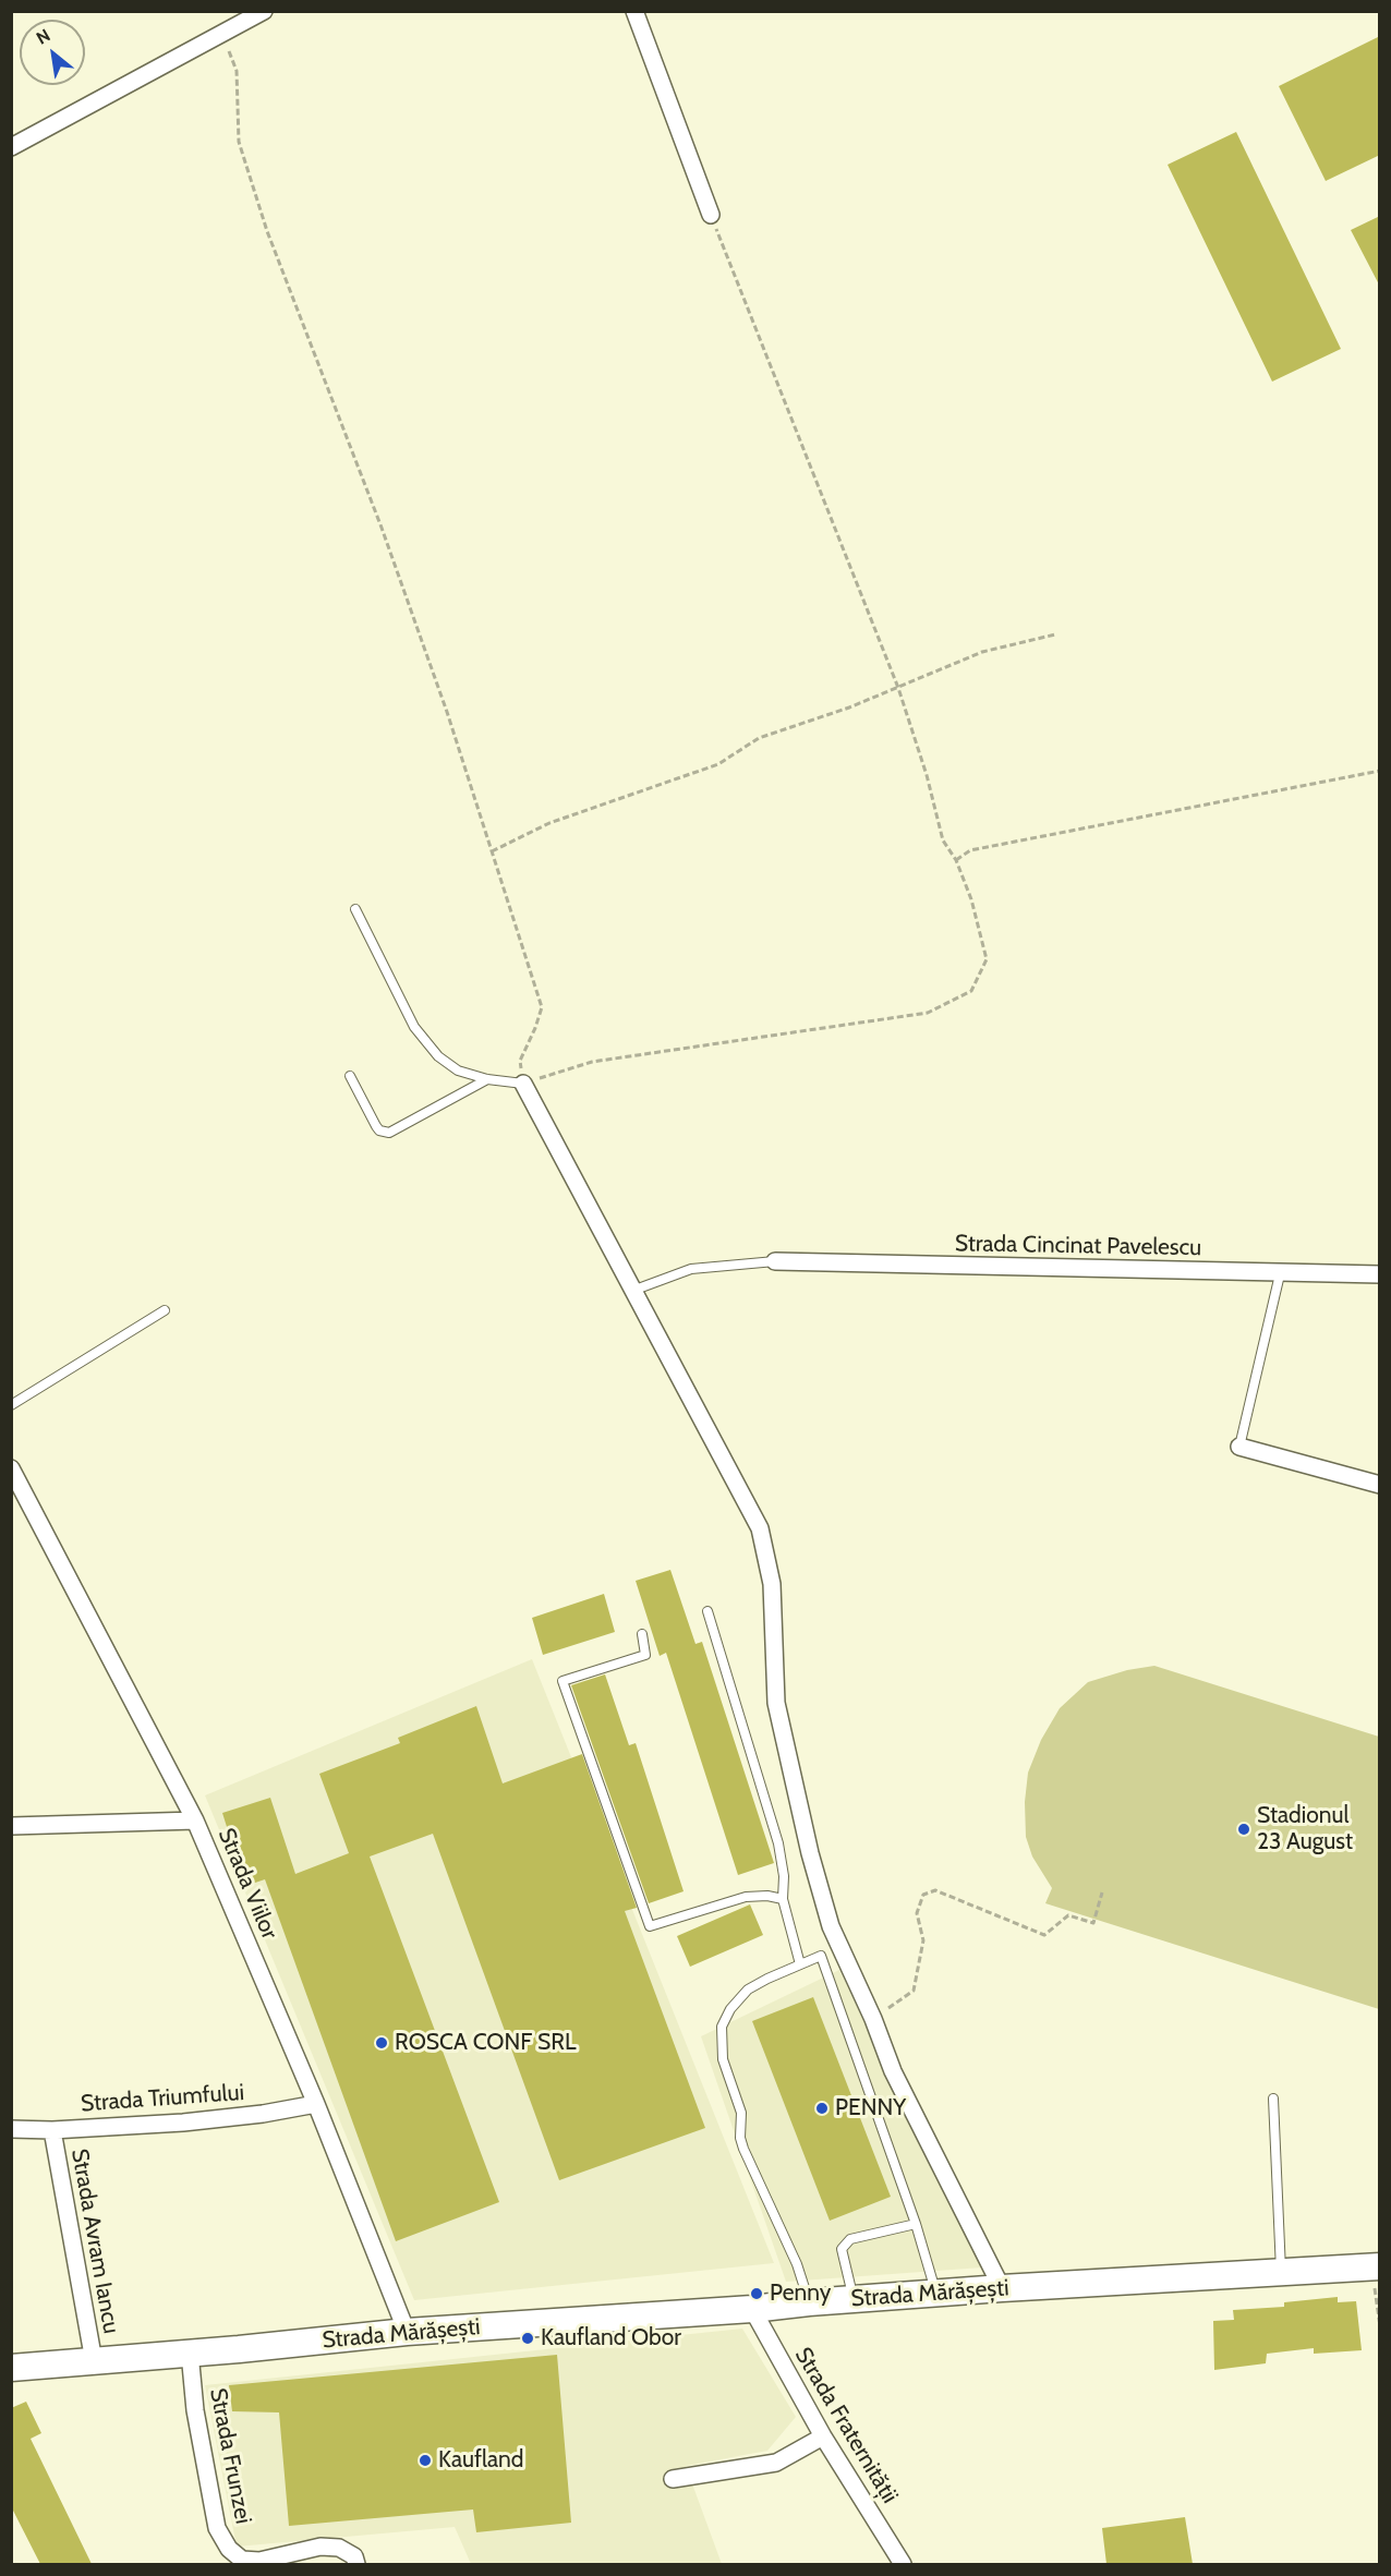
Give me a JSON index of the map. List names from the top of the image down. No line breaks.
{"streets":{"main road":["Strada Mărășești"],"street":["Strada Cincinat Pavelescu","Strada Viilor","Strada Triumfului","Strada Avram Iancu","Strada Fraternității","Strada Frunzei"]},"crossings":[["Strada Viilor","Strada Triumfului"],["Strada Viilor","Strada Mărășești"],["Strada Triumfului","Strada Avram Iancu"],["Strada Avram Iancu","Strada Mărășești"],["Strada Mărășești","Strada Fraternității"],["Strada Mărășești","Strada Frunzei"]],"places":["Stadionul 23 August","ROSCA CONF SRL","PENNY","Penny","Kaufland Obor","Kaufland"],"north":"top left"}
